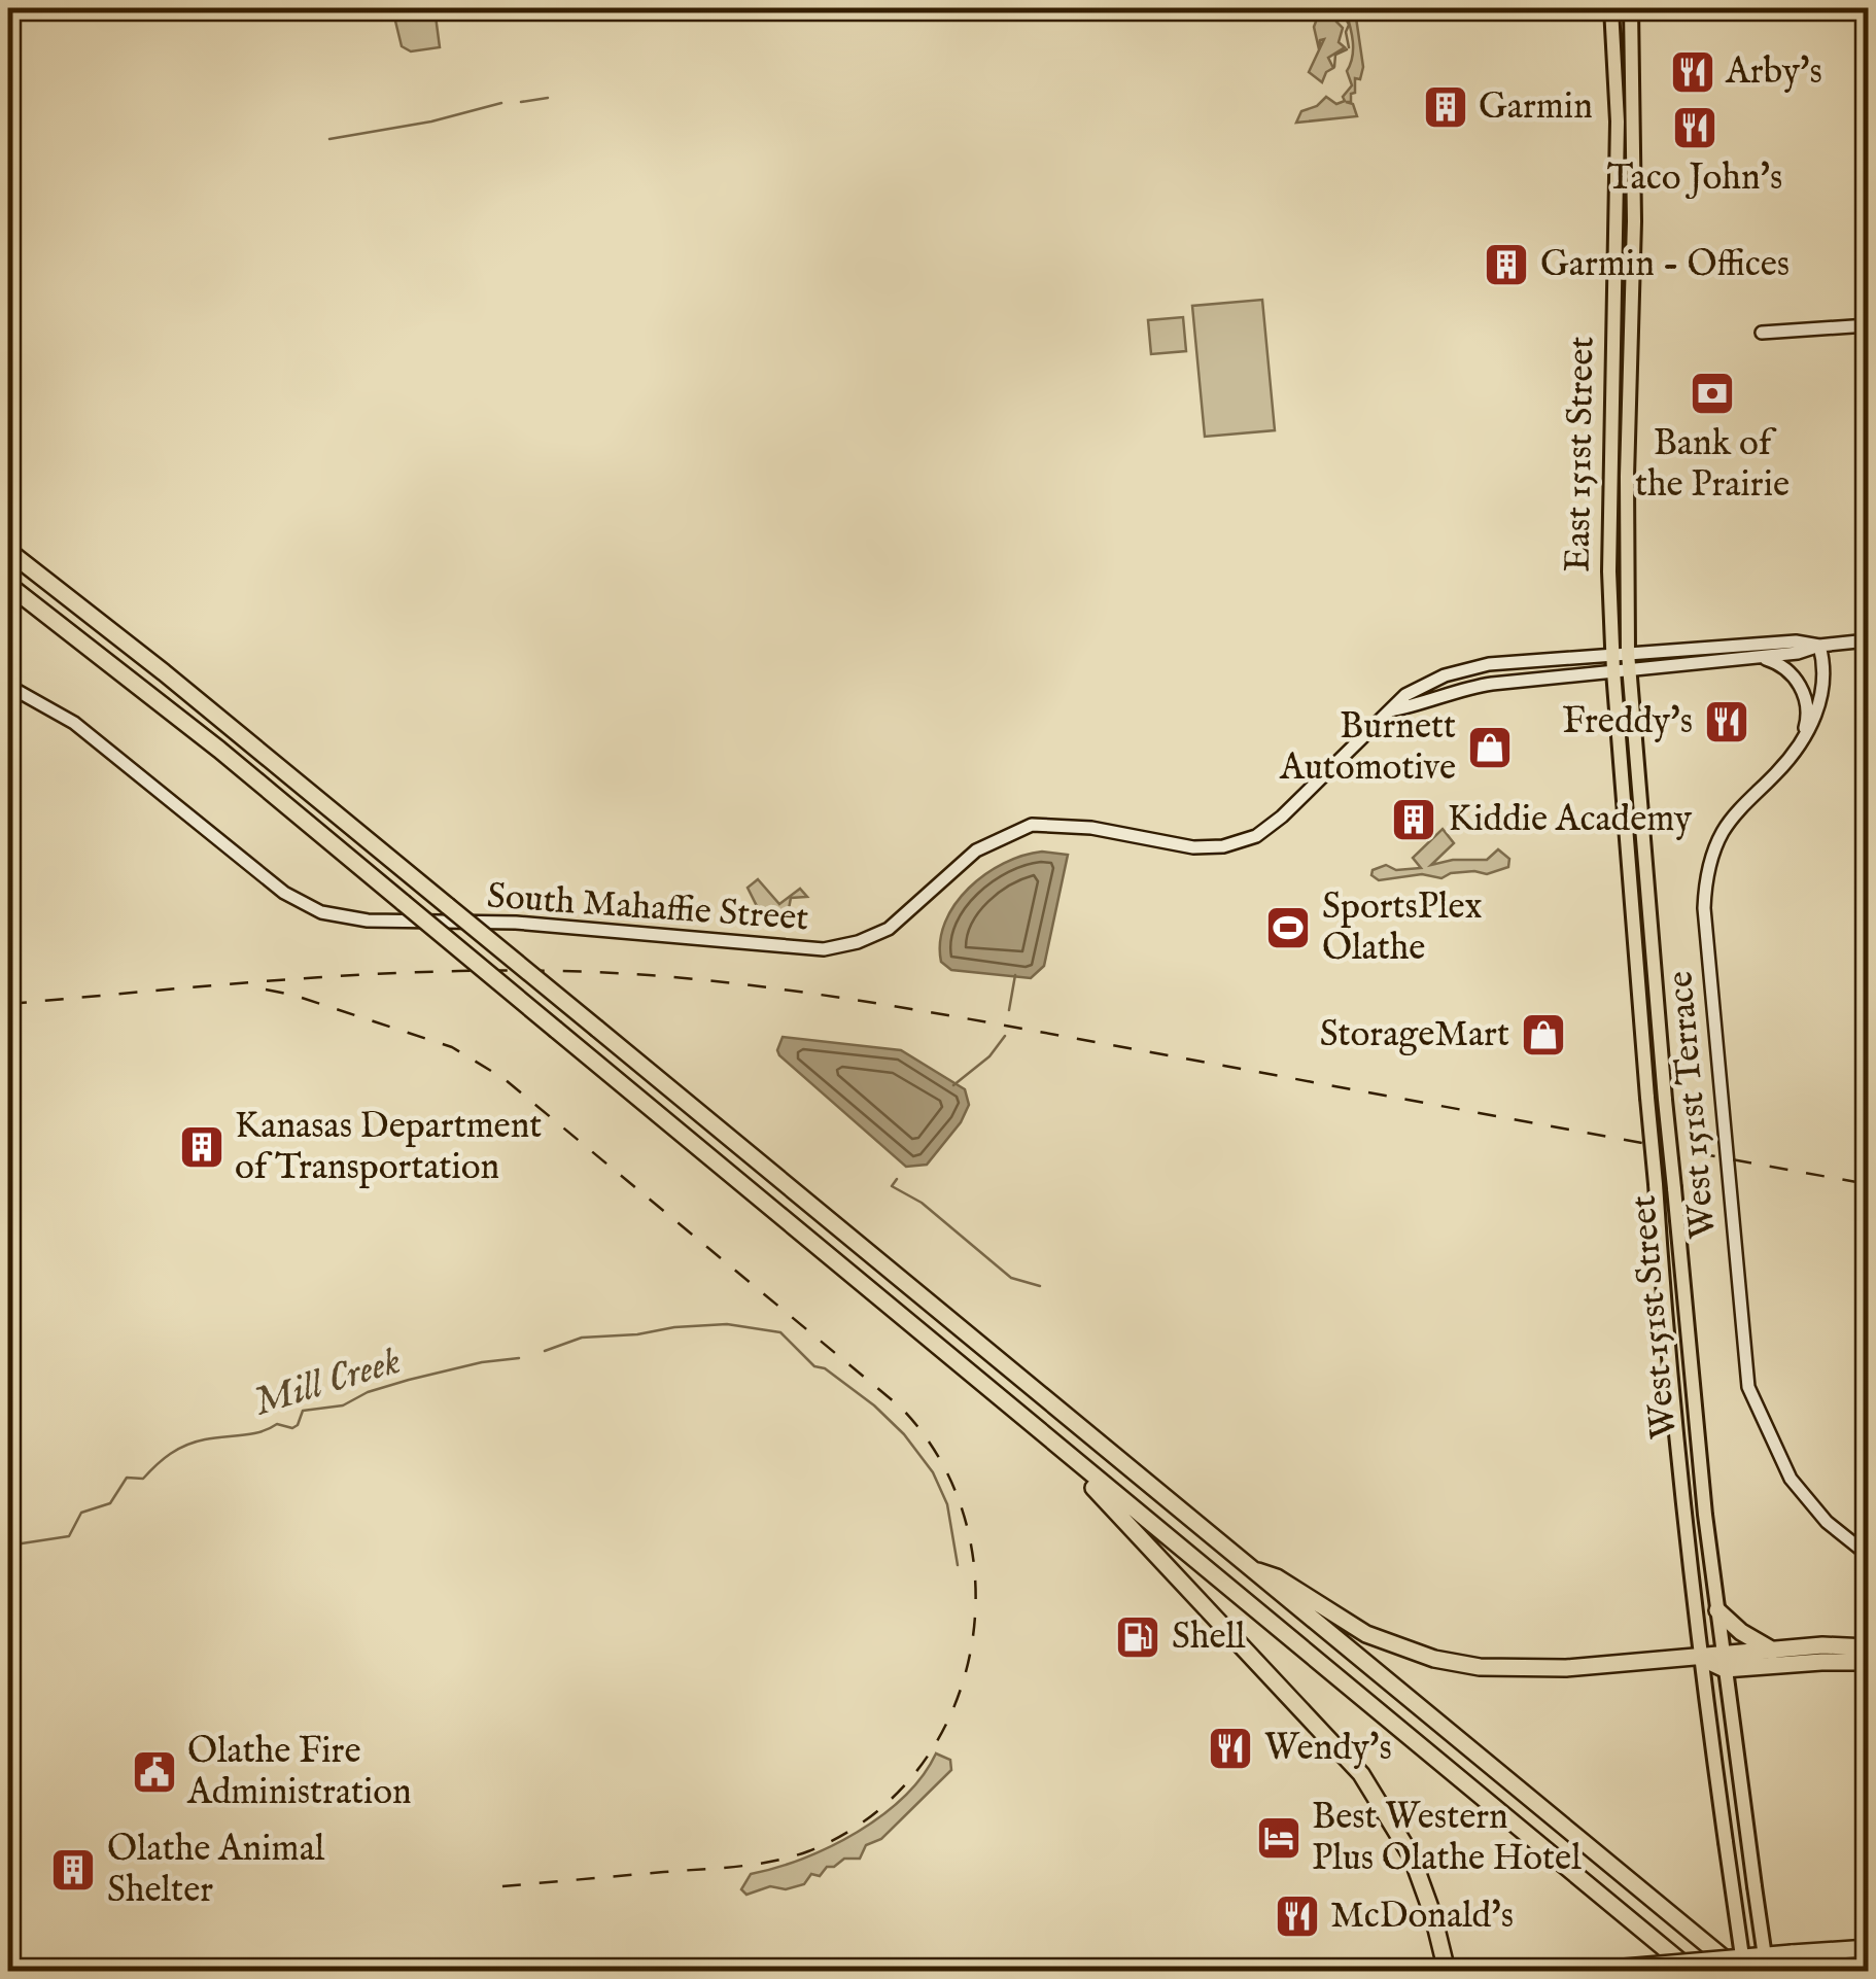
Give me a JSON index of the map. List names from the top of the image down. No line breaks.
{"streets":{"main road":["East 151st Street","West 151st Street"],"street":["South Mahaffie Street","West 151st Terrace"]},"crossings":[["East 151st Street","South Mahaffie Street"],["East 151st Street","West 151st Street"],["South Mahaffie Street","West 151st Terrace"],["South Mahaffie Street","West 151st Street"]],"water":["Mill Creek"],"places":{"restaurant":["Arby's","Taco John's","Freddy's","Wendy's","McDonald's"],"building":["Garmin","Garmin - Offices","Kiddie Academy","Kanasas Department of Transportation","Olathe Animal Shelter"],"bank":["Bank of the Prairie"],"shop":["Burnett Automotive","StorageMart"],"sports":["SportsPlex Olathe"],"fuel station":["Shell"],"public building":["Olathe Fire Administration"],"hotel":["Best Western Plus Olathe Hotel"]}}
